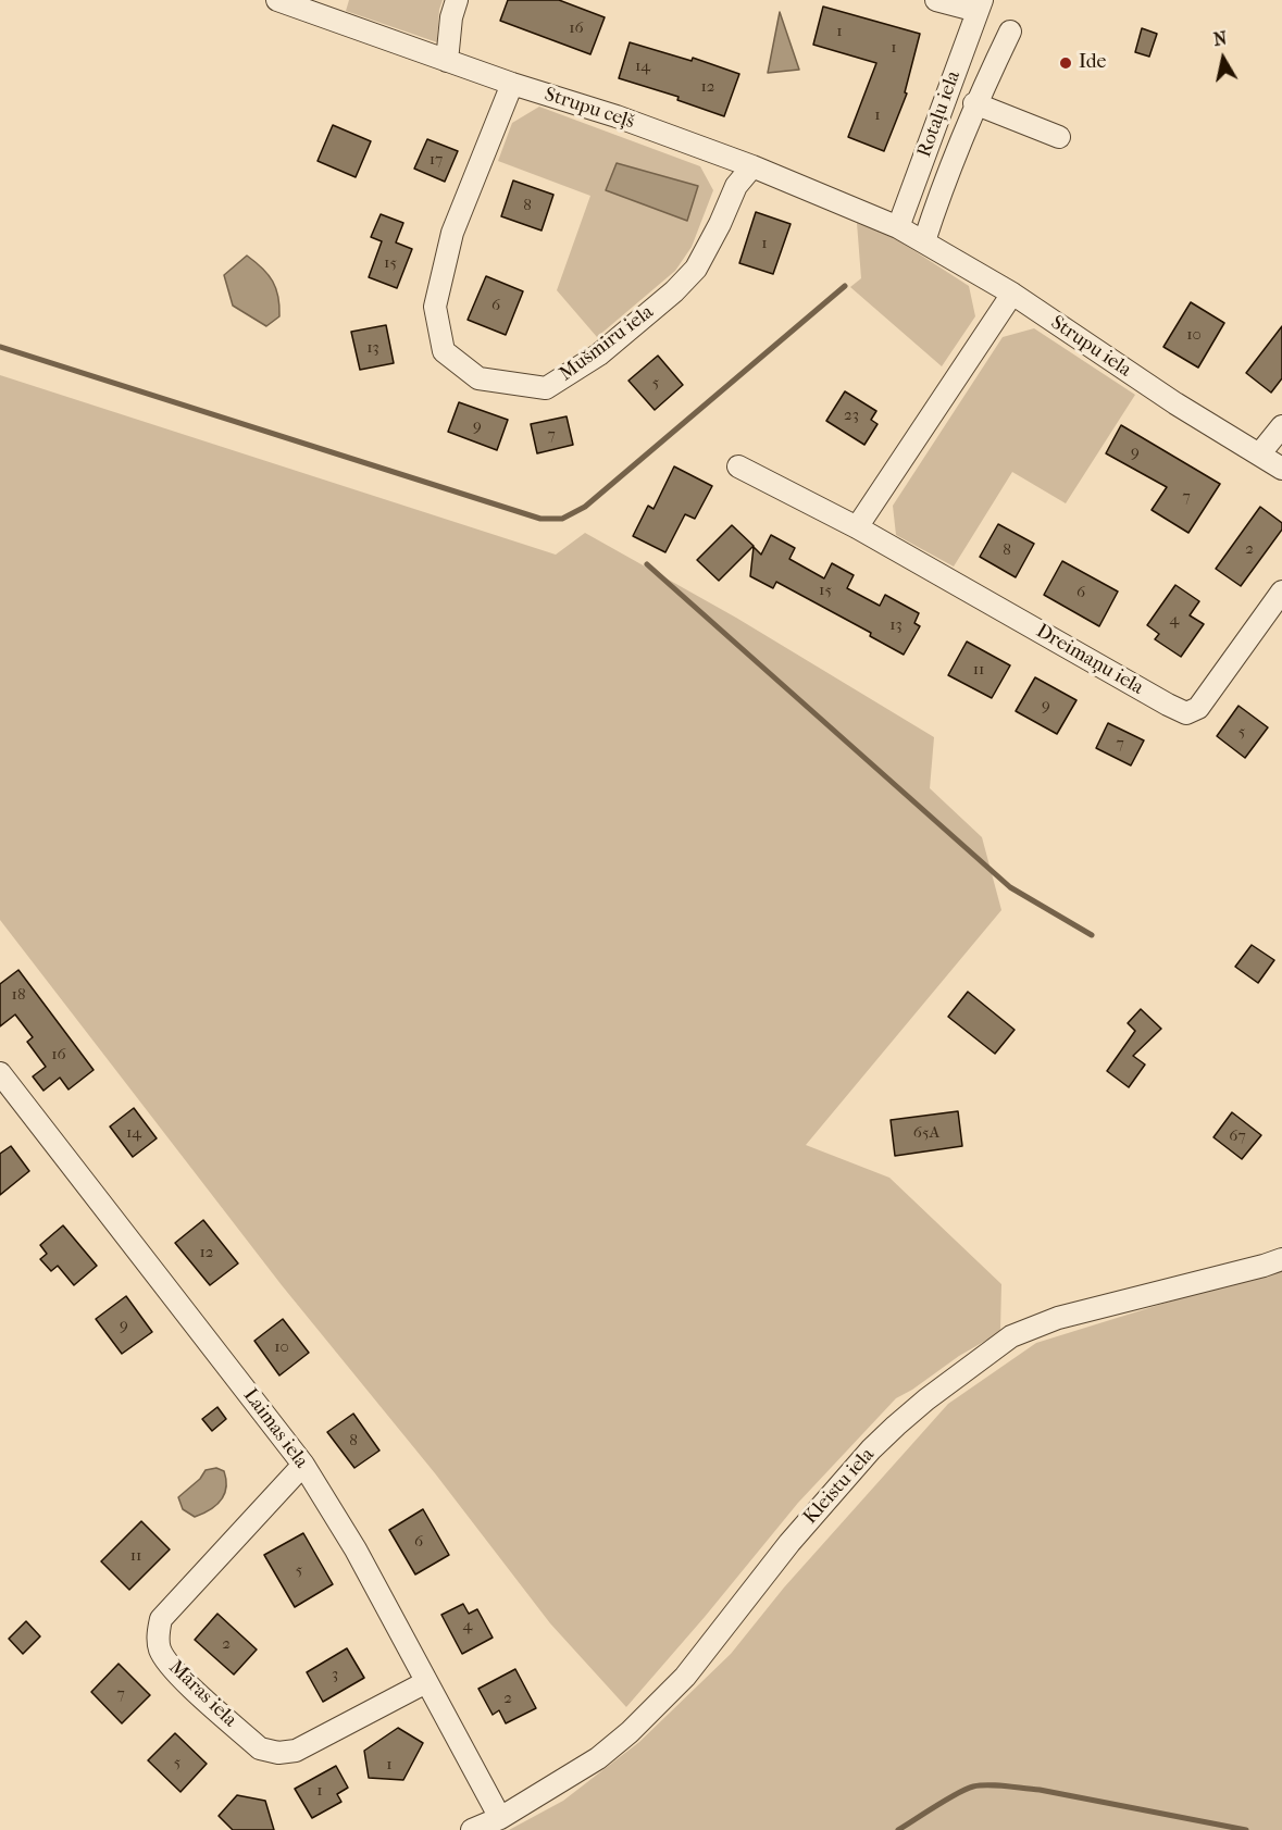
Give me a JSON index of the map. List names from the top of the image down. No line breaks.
{"streets":{"street":["Strupu ceļš","Rotaļu iela","Mušmiru iela","Strupu iela","Dreimaņu iela","Laimas iela","Kleistu iela","Māras iela"]},"crossings":[["Strupu ceļš","Rotaļu iela"],["Strupu ceļš","Mušmiru iela"],["Strupu ceļš","Strupu iela"],["Rotaļu iela","Strupu iela"],["Laimas iela","Kleistu iela"],["Laimas iela","Māras iela"]],"places":["Ide"],"house_numbers":["16","1","1","14","12","1","17","8","1","15","6","10","13","5","23","9","7","9","7","2","8","15","6","4","13","11","9","5","7","18","16","14","65A","67","12","9","10","8","6","11","5","4","2","3","7","2","5","1","1"],"north":"top"}
